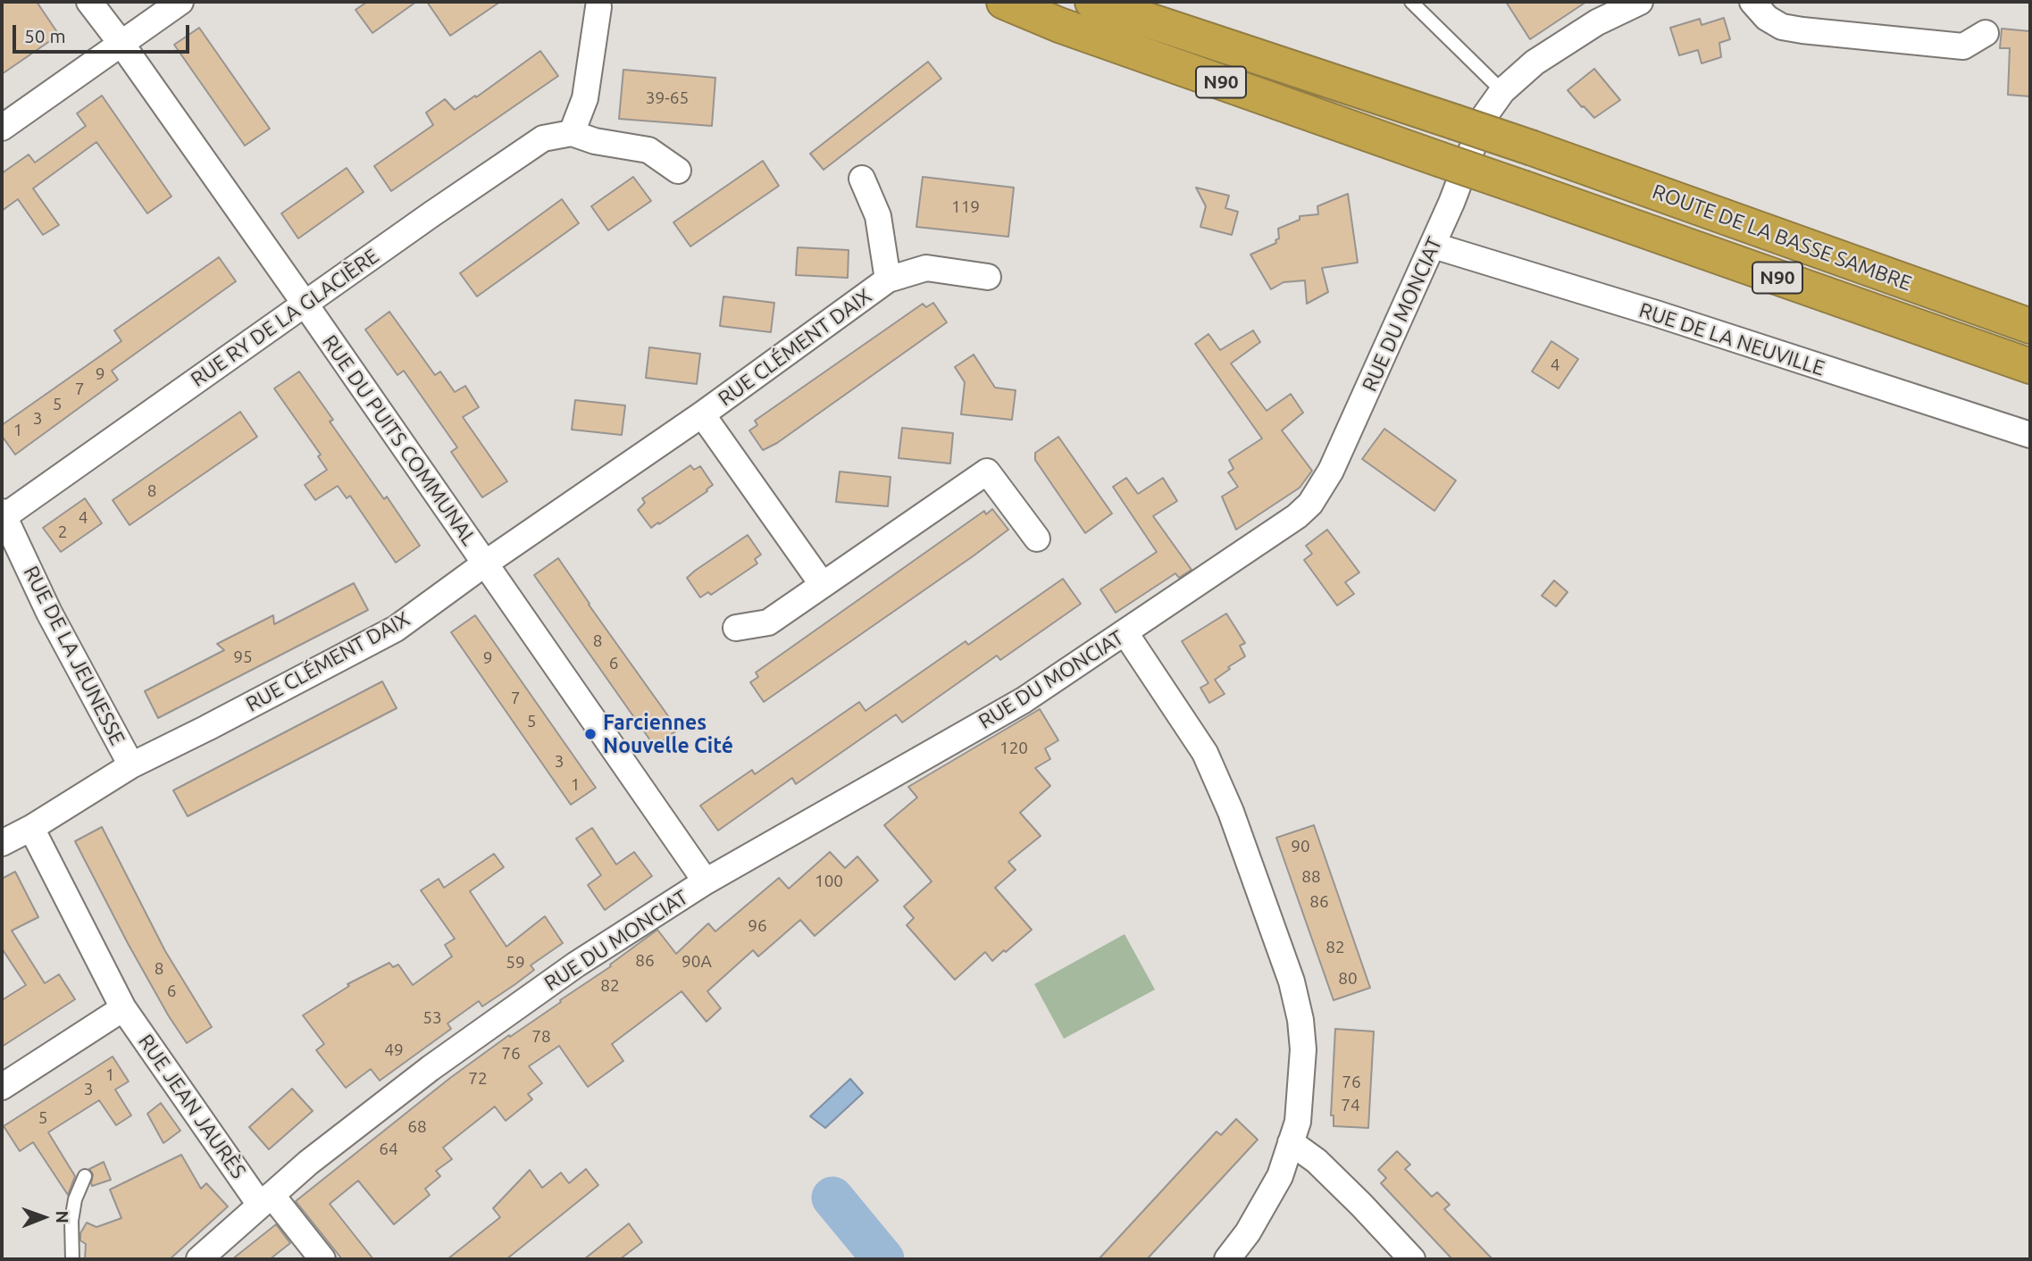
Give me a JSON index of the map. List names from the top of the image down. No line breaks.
{"streets":{"highway":["N90","ROUTE DE LA BASSE SAMBRE"],"street":["RUE DU MONCIAT","RUE RY DE LA GLACIÈRE","RUE DE LA NEUVILLE","RUE CLÉMENT DAIX","RUE DU PUITS COMMUNAL","RUE DE LA JEUNESSE","RUE JEAN JAURÈS"]},"crossings":[["RUE DU MONCIAT","RUE DE LA NEUVILLE"],["RUE DU MONCIAT","RUE DU PUITS COMMUNAL"],["RUE DU MONCIAT","RUE JEAN JAURÈS"],["RUE RY DE LA GLACIÈRE","RUE DU PUITS COMMUNAL"],["RUE RY DE LA GLACIÈRE","RUE DE LA JEUNESSE"],["RUE CLÉMENT DAIX","RUE DU PUITS COMMUNAL"],["RUE CLÉMENT DAIX","RUE DE LA JEUNESSE"],["RUE CLÉMENT DAIX","RUE JEAN JAURÈS"]],"places":["Farciennes Nouvelle Cité"],"house_numbers":["39-65","119","4","9","7","5","3","1","8","4","2","8","95","9","6","7","5","120","3","1","90","88","100","86","96","82","86","90A","59","8","80","82","6","53","78","49","76","1","72","76","3","74","5","68","64"],"scale_bar":"50 m","north":"right"}
